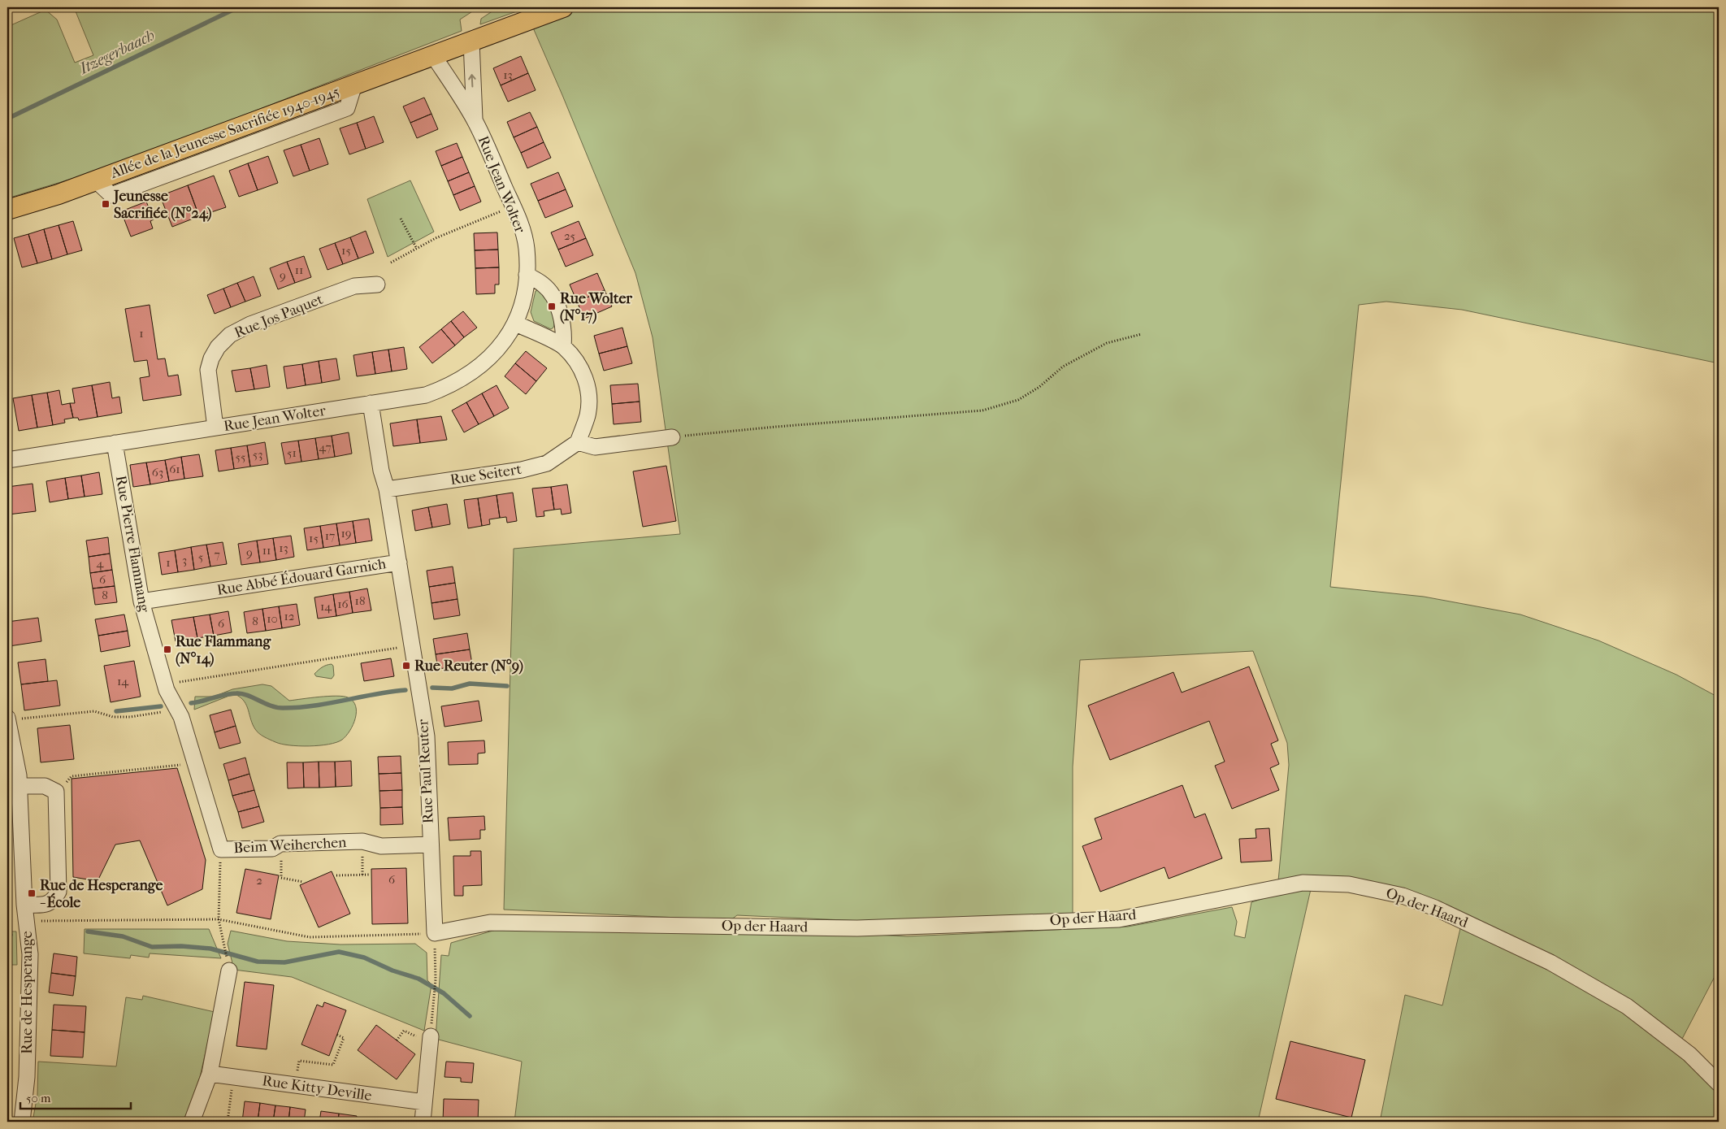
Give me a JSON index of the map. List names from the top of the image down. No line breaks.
{"streets":{"main road":["Allée de la Jeunesse Sacrifiée 1940-1945"],"street":["Rue Jean Wolter","Rue Jos Paquet","Rue Seitert","Rue Pierre Flammang","Rue Abbé Édouard Garnich","Rue Paul Reuter","Beim Weiherchen","Op der Haard","Rue de Hesperange","Rue Kitty Deville"]},"crossings":[["Allée de la Jeunesse Sacrifiée 1940-1945","Rue Jean Wolter"],["Rue Jean Wolter","Rue Jos Paquet"],["Rue Jean Wolter","Rue Pierre Flammang"],["Rue Jean Wolter","Rue Abbé Édouard Garnich"],["Rue Seitert","Rue Abbé Édouard Garnich"],["Rue Pierre Flammang","Rue Abbé Édouard Garnich"],["Rue Pierre Flammang","Beim Weiherchen"],["Rue Abbé Édouard Garnich","Rue Paul Reuter"],["Rue Paul Reuter","Beim Weiherchen"],["Rue Paul Reuter","Op der Haard"]],"water":["Itzegerbaach"],"places":{"transit":["Jeunesse Sacrifiée (N°24)","Rue Wolter (N°17)","Rue Flammang (N°14)","Rue Reuter (N°9)","Rue de Hesperange - École"]},"house_numbers":["13","25","15","11","9","1","47","51","53","55","61","63","19","17","15","13","11","9","7","5","3","1","4","6","8","18","16","14","12","10","8","6","14","6","2"],"scale_bar":"50 m"}
